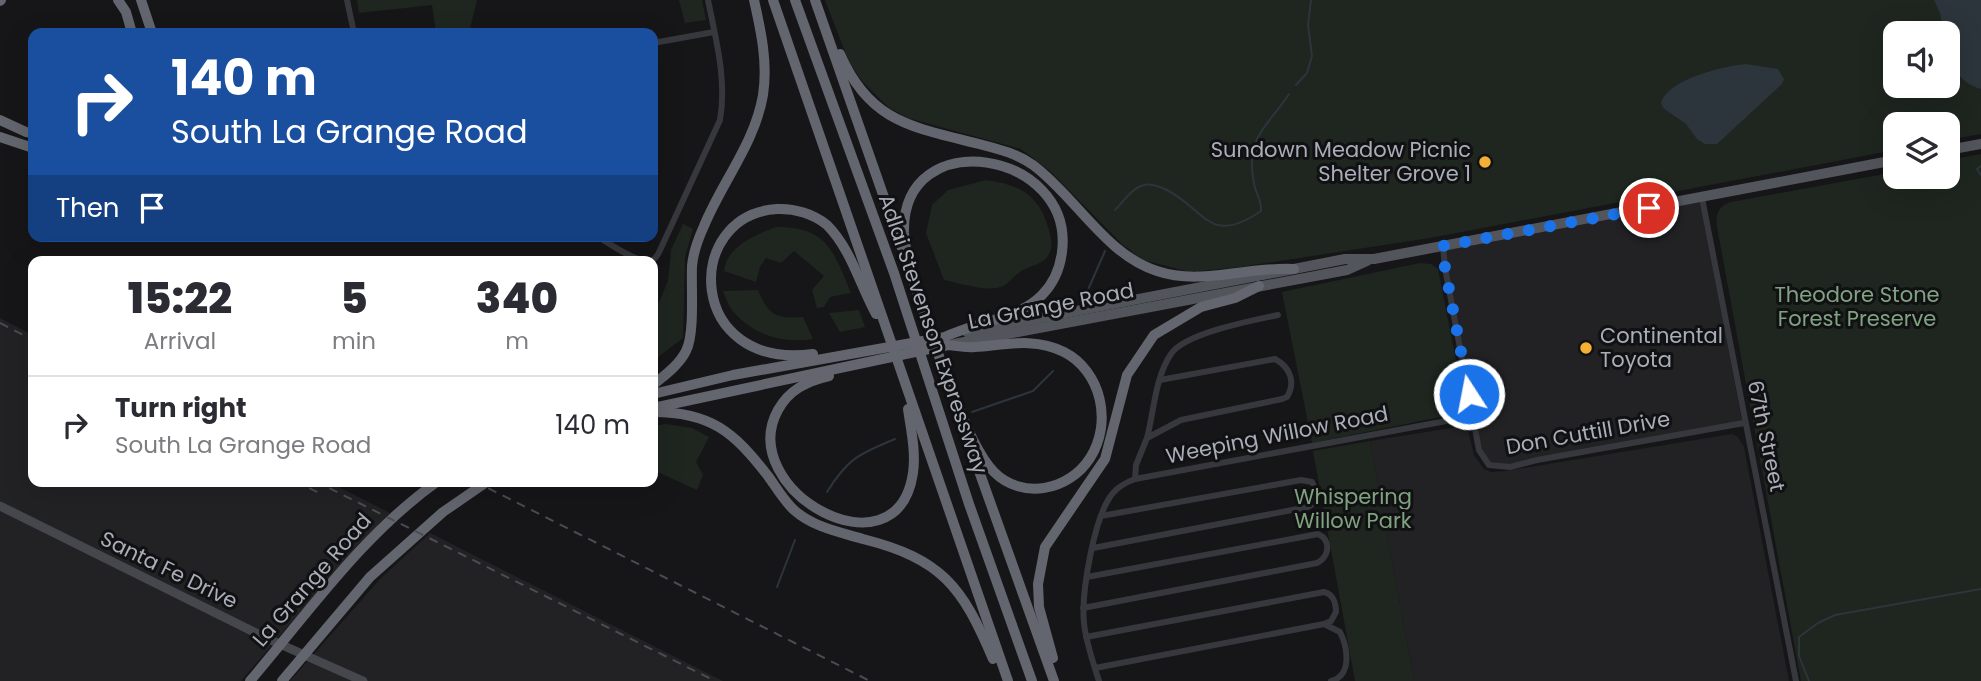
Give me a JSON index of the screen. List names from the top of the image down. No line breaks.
{"streets":{"highway":["La Grange Road","Adlai Stevenson Expressway"],"street":["Don Cuttill Drive","Weeping Willow Road","67th Street","Santa Fe Drive"]},"crossings":[["La Grange Road","67th Street"],["Don Cuttill Drive","Weeping Willow Road"],["Don Cuttill Drive","67th Street"]],"parks":["Theodore Stone Forest Preserve","Whispering Willow Park"],"places":["Sundown Meadow Picnic Shelter Grove 1","Continental Toyota"],"page":{"turn":["140 m","South La Grange Road"],"then":"Then","eta":["15:22","Arrival","5","min","340","m"],"list":[{"name":"Turn right","note":"South La Grange Road","value":"140 m"}]}}
